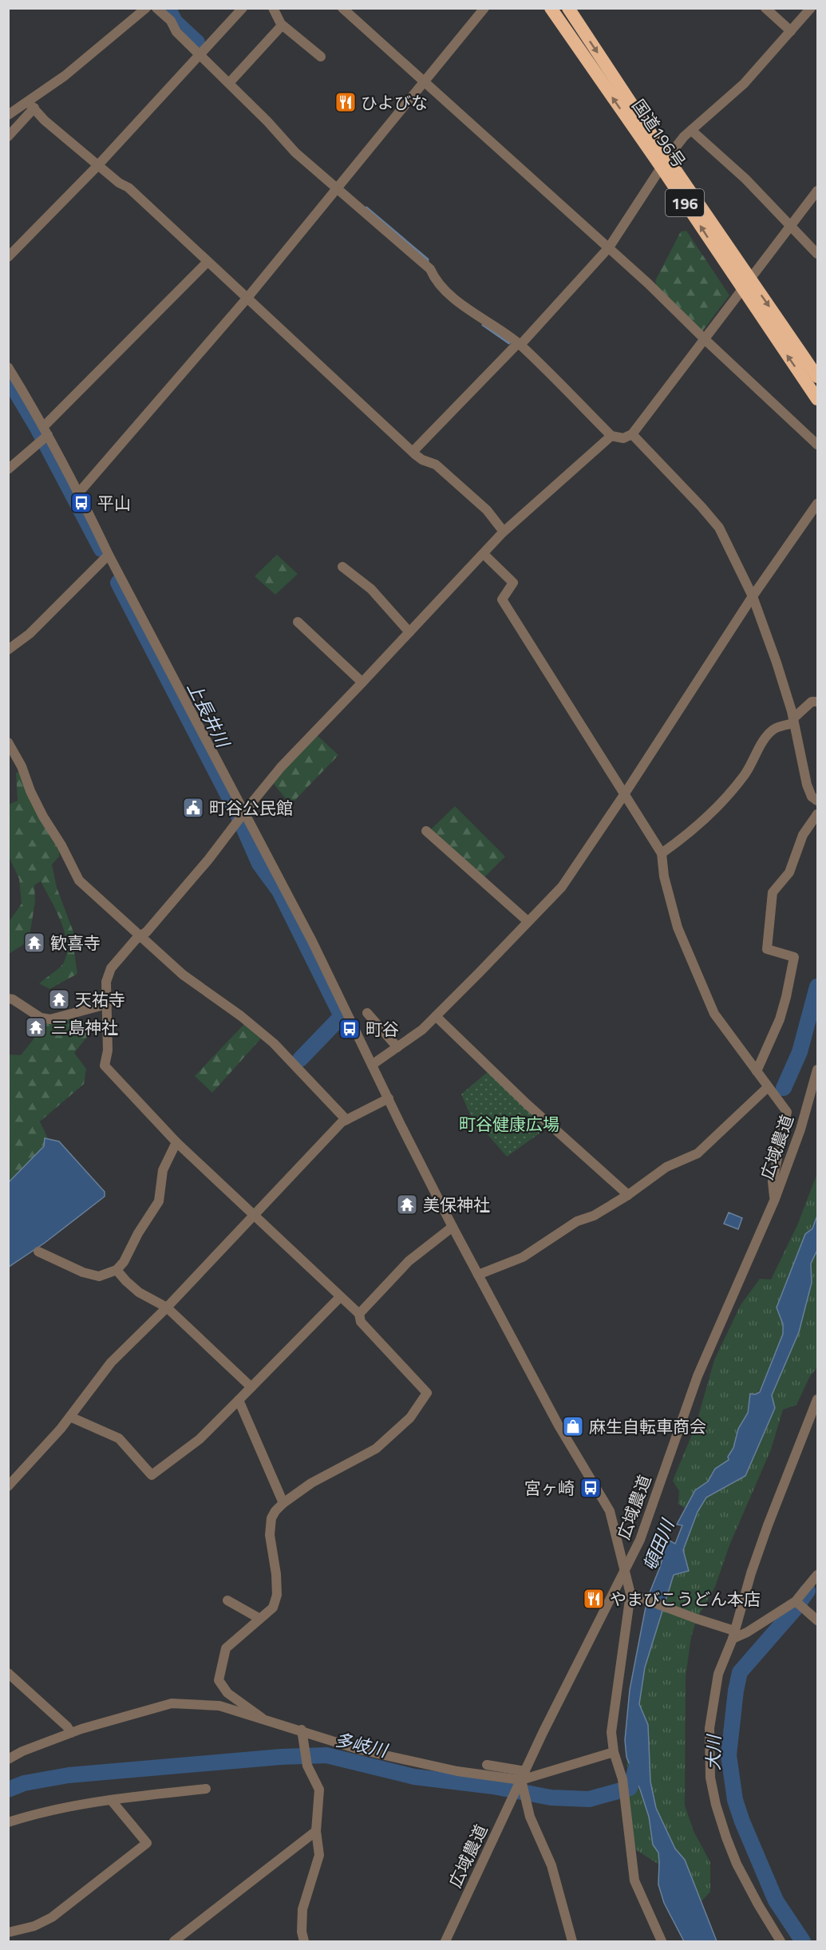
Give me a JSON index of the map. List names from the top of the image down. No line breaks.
{"streets":{"highway":["国道196号","196"],"street":["広域農道"]},"water":["上長井川","頓田川","多岐川","大川"],"parks":["町谷健康広場"],"places":{"restaurant":["ひよびな","やまびこうどん本店"],"bus stop":["平山","町谷","宮ヶ崎"],"public building":["町谷公民館"],"temple":["歓喜寺","天祐寺","三島神社","美保神社"],"shop":["麻生自転車商会"]}}
